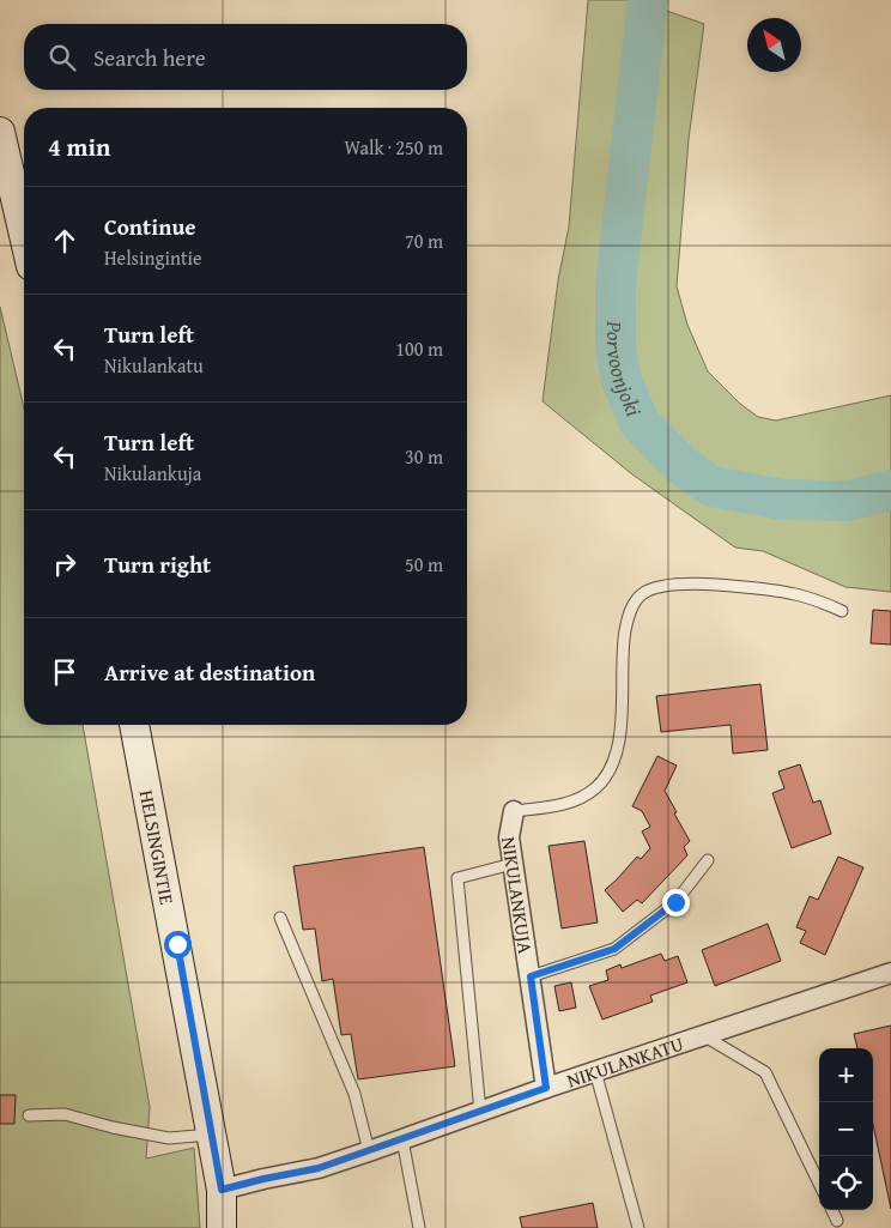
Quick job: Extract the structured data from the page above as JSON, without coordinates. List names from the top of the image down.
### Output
{
  "streets": {
    "main road": ["HELSINGINTIE"],
    "street": ["NIKULANKUJA", "NIKULANKATU"]
  },
  "crossings": [
    ["HELSINGINTIE", "NIKULANKATU"],
    ["NIKULANKUJA", "NIKULANKATU"]
  ],
  "water": ["Porvoonjoki"],
  "north": "top left",
  "page": {
    "search": "Search here",
    "heading": ["4 min", "Walk · 250 m"],
    "list": [
      ["Continue", "Helsingintie", "70 m"],
      ["Turn left", "Nikulankatu", "100 m"],
      ["Turn left", "Nikulankuja", "30 m"],
      ["Turn right", "50 m"],
      "Arrive at destination"
    ],
    "map_buttons": ["+", "−"]
  }
}
